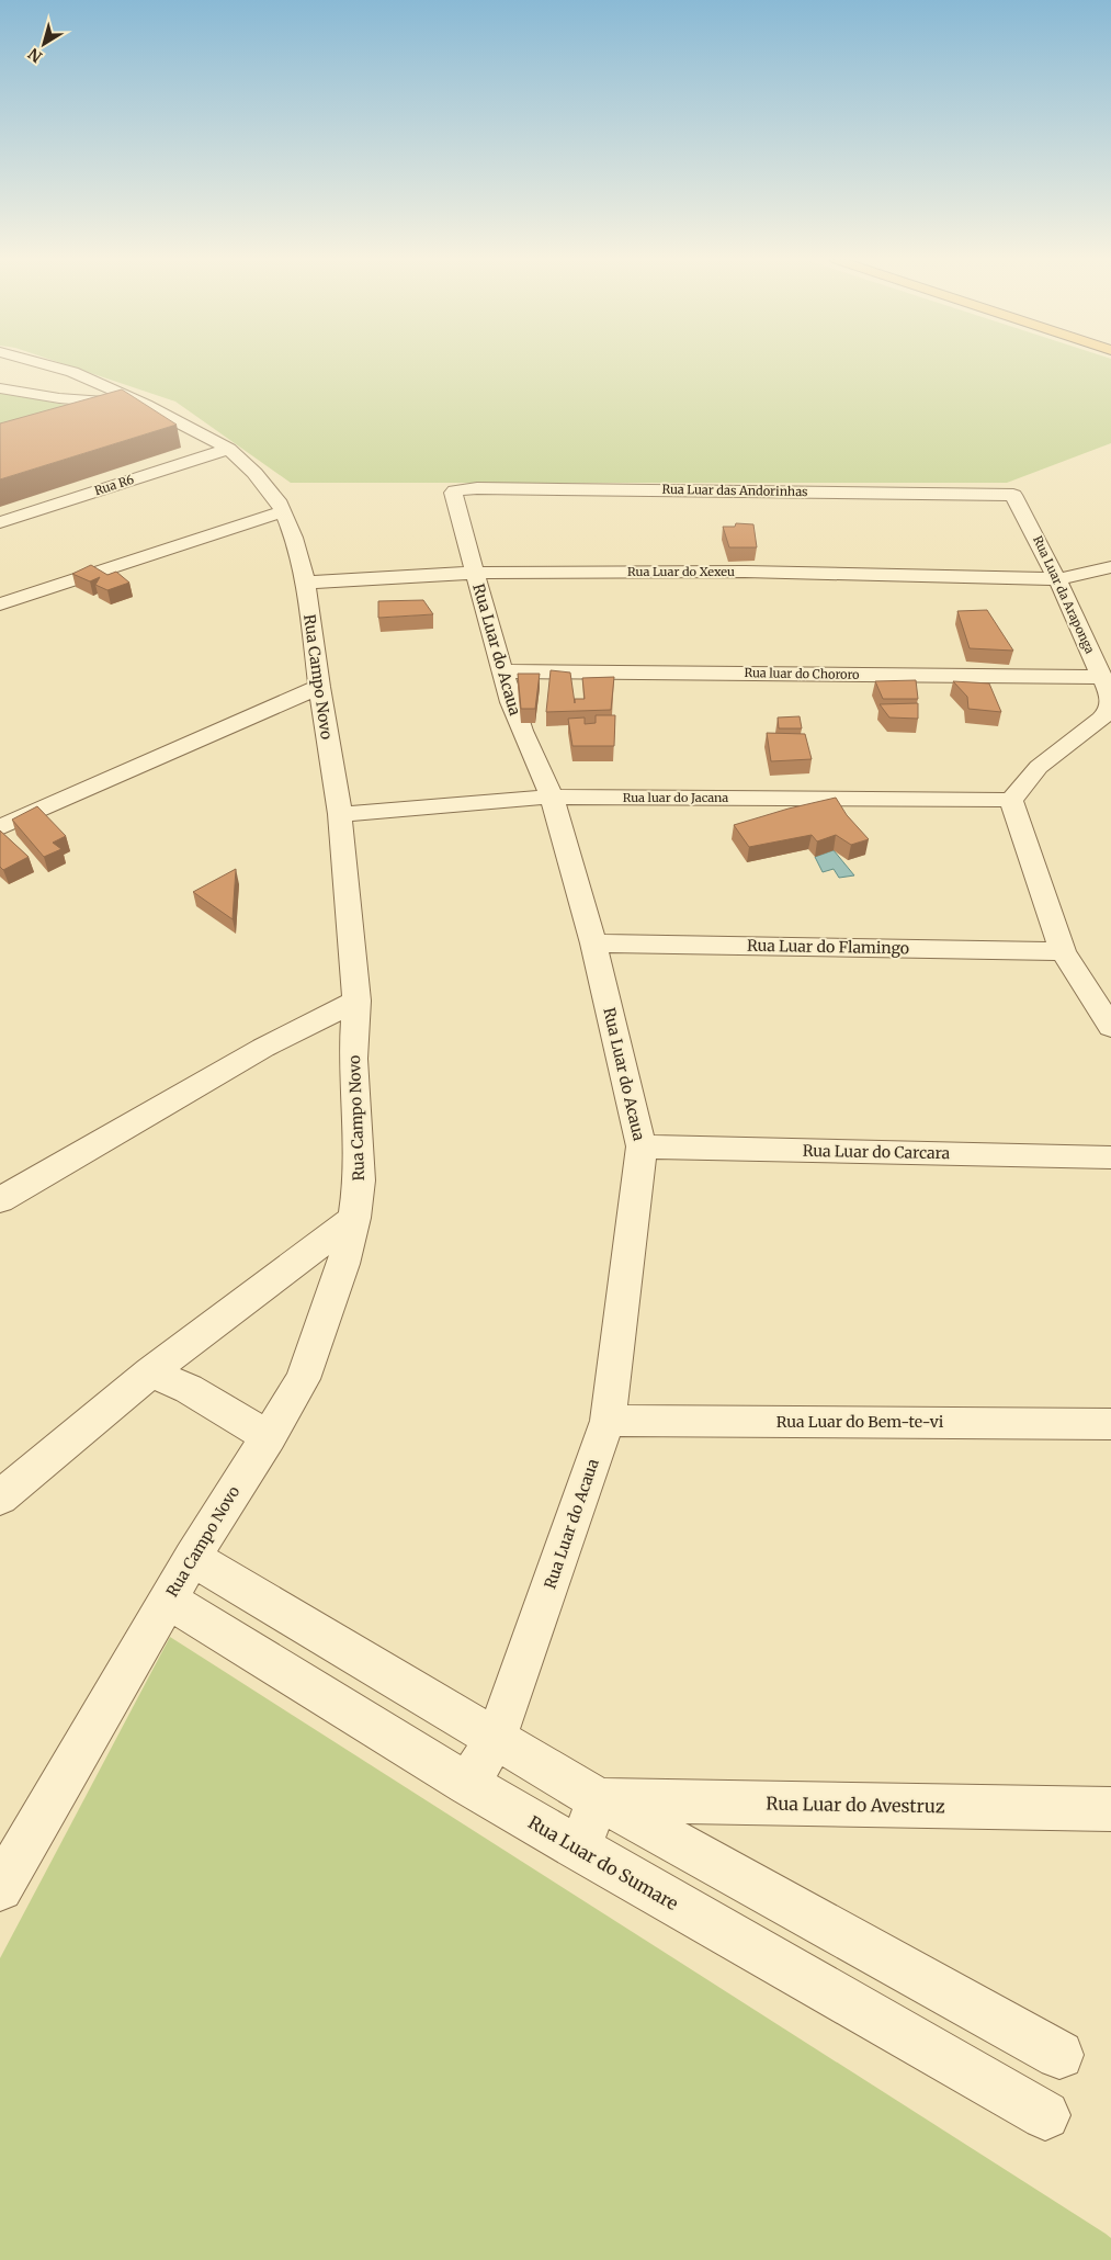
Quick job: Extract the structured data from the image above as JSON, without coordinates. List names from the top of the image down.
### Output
{
  "streets": {
    "street": [
      "Rua R6",
      "Rua Luar das Andorinhas",
      "Rua Luar do Xexeu",
      "Rua Luar da Araponga",
      "Rua Luar do Acaua",
      "Rua luar do Chororo",
      "Rua Campo Novo",
      "Rua luar do Jacana",
      "Rua Luar do Flamingo",
      "Rua Luar do Carcara",
      "Rua Luar do Bem-te-vi",
      "Rua Luar do Avestruz",
      "Rua Luar do Sumare"
    ]
  },
  "crossings": [
    ["Rua R6", "Rua Campo Novo"],
    ["Rua Luar das Andorinhas", "Rua Luar da Araponga"],
    ["Rua Luar das Andorinhas", "Rua Luar do Acaua"],
    ["Rua Luar do Xexeu", "Rua Luar da Araponga"],
    ["Rua Luar do Xexeu", "Rua Luar do Acaua"],
    ["Rua Luar do Xexeu", "Rua Campo Novo"],
    ["Rua Luar da Araponga", "Rua luar do Chororo"],
    ["Rua Luar do Acaua", "Rua luar do Chororo"],
    ["Rua Luar do Acaua", "Rua luar do Jacana"],
    ["Rua Luar do Acaua", "Rua Luar do Flamingo"],
    ["Rua Luar do Acaua", "Rua Luar do Carcara"],
    ["Rua Luar do Acaua", "Rua Luar do Bem-te-vi"],
    ["Rua Luar do Acaua", "Rua Luar do Sumare"],
    ["Rua Campo Novo", "Rua luar do Jacana"],
    ["Rua Campo Novo", "Rua Luar do Sumare"]
  ],
  "north": "bottom left"
}
